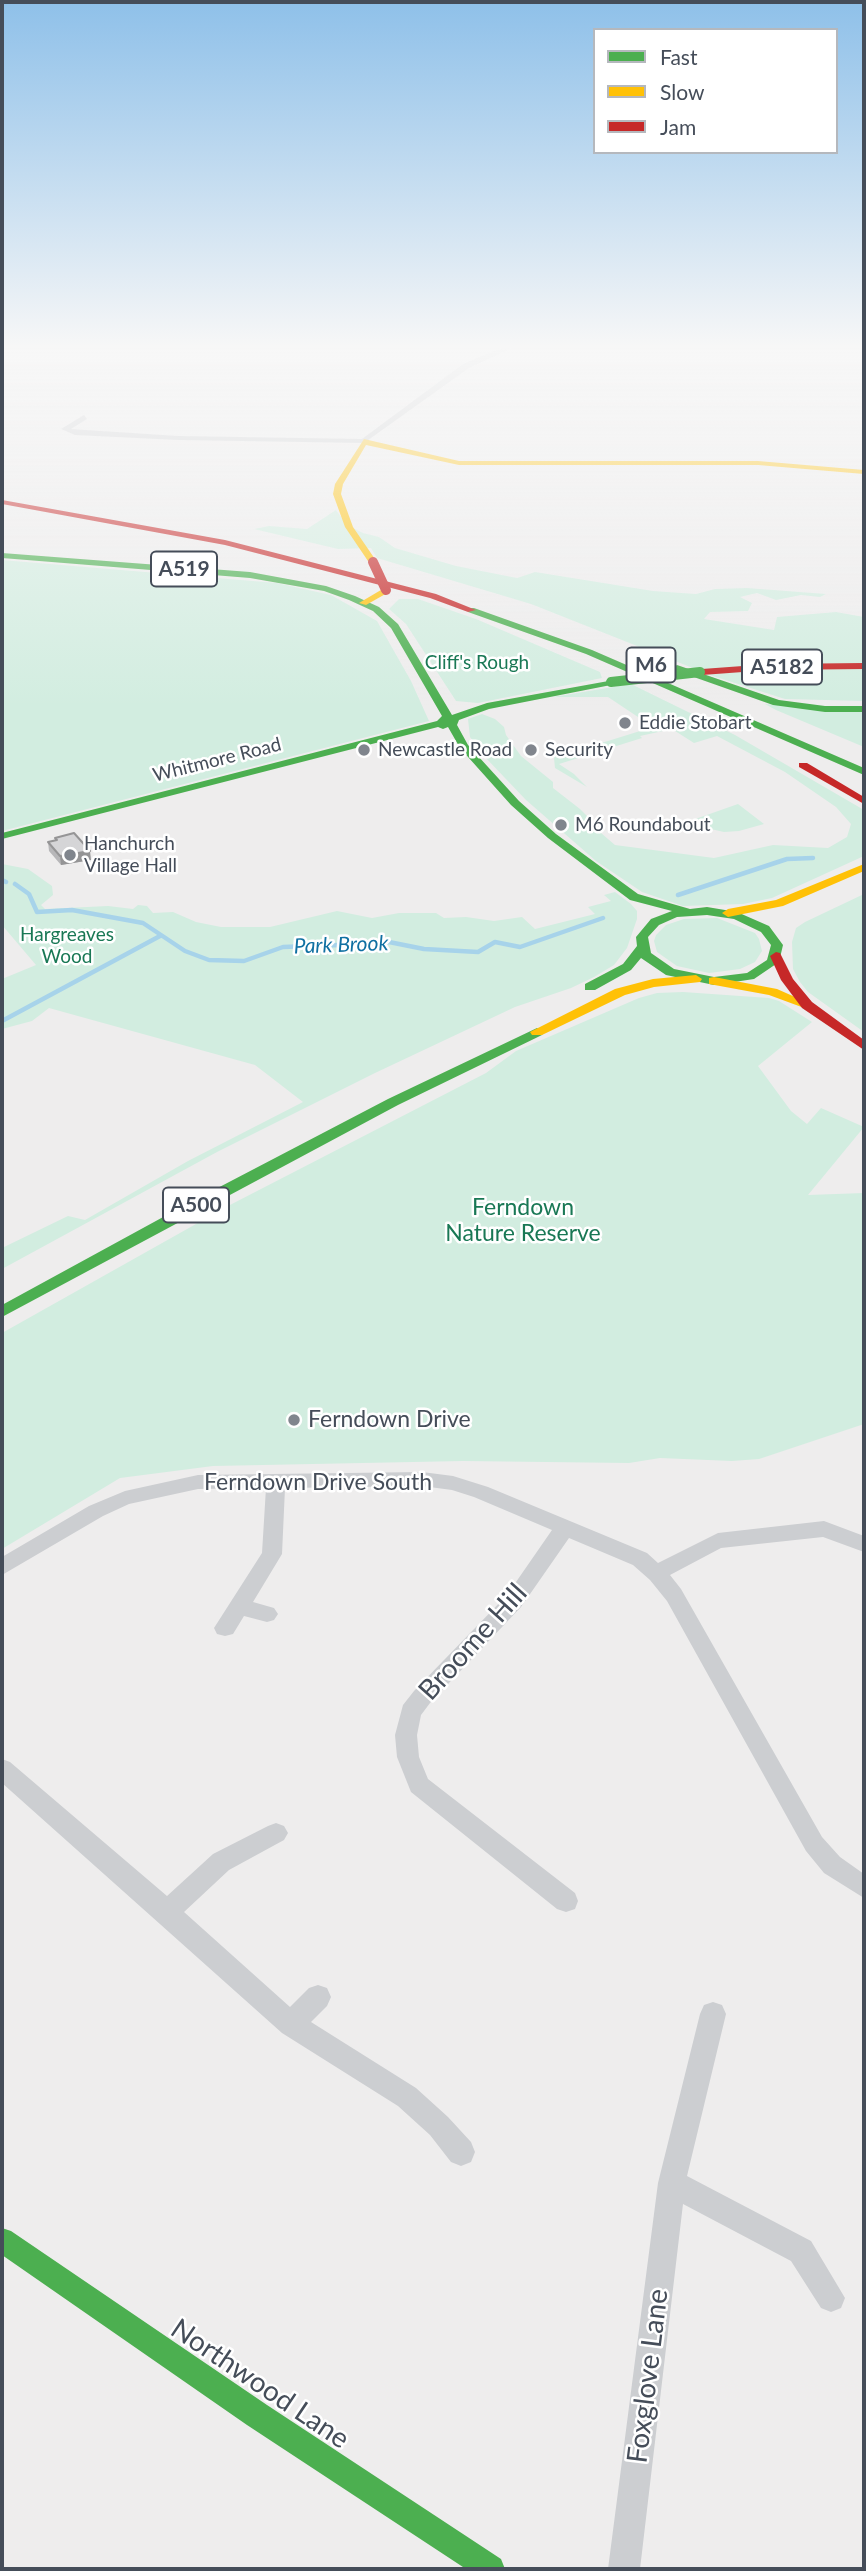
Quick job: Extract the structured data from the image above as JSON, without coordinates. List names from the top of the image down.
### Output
{
  "streets": {
    "main road": [
      "A519",
      "M6",
      "A5182",
      "Whitmore Road",
      "A500",
      "Northwood Lane"
    ],
    "street": ["Ferndown Drive South", "Broome Hill", "Foxglove Lane"]
  },
  "crossings": [
    ["A519", "A5182"],
    ["A519", "Whitmore Road"],
    ["A5182", "Whitmore Road"],
    ["Ferndown Drive South", "Broome Hill"]
  ],
  "water": ["Park Brook"],
  "parks": ["Cliff's Rough", "Hargreaves Wood", "Ferndown Nature Reserve"],
  "places": [
    "Eddie Stobart",
    "Newcastle Road",
    "Security",
    "M6 Roundabout",
    "Hanchurch Village Hall",
    "Ferndown Drive"
  ],
  "legend": ["Fast", "Slow", "Jam"]
}
